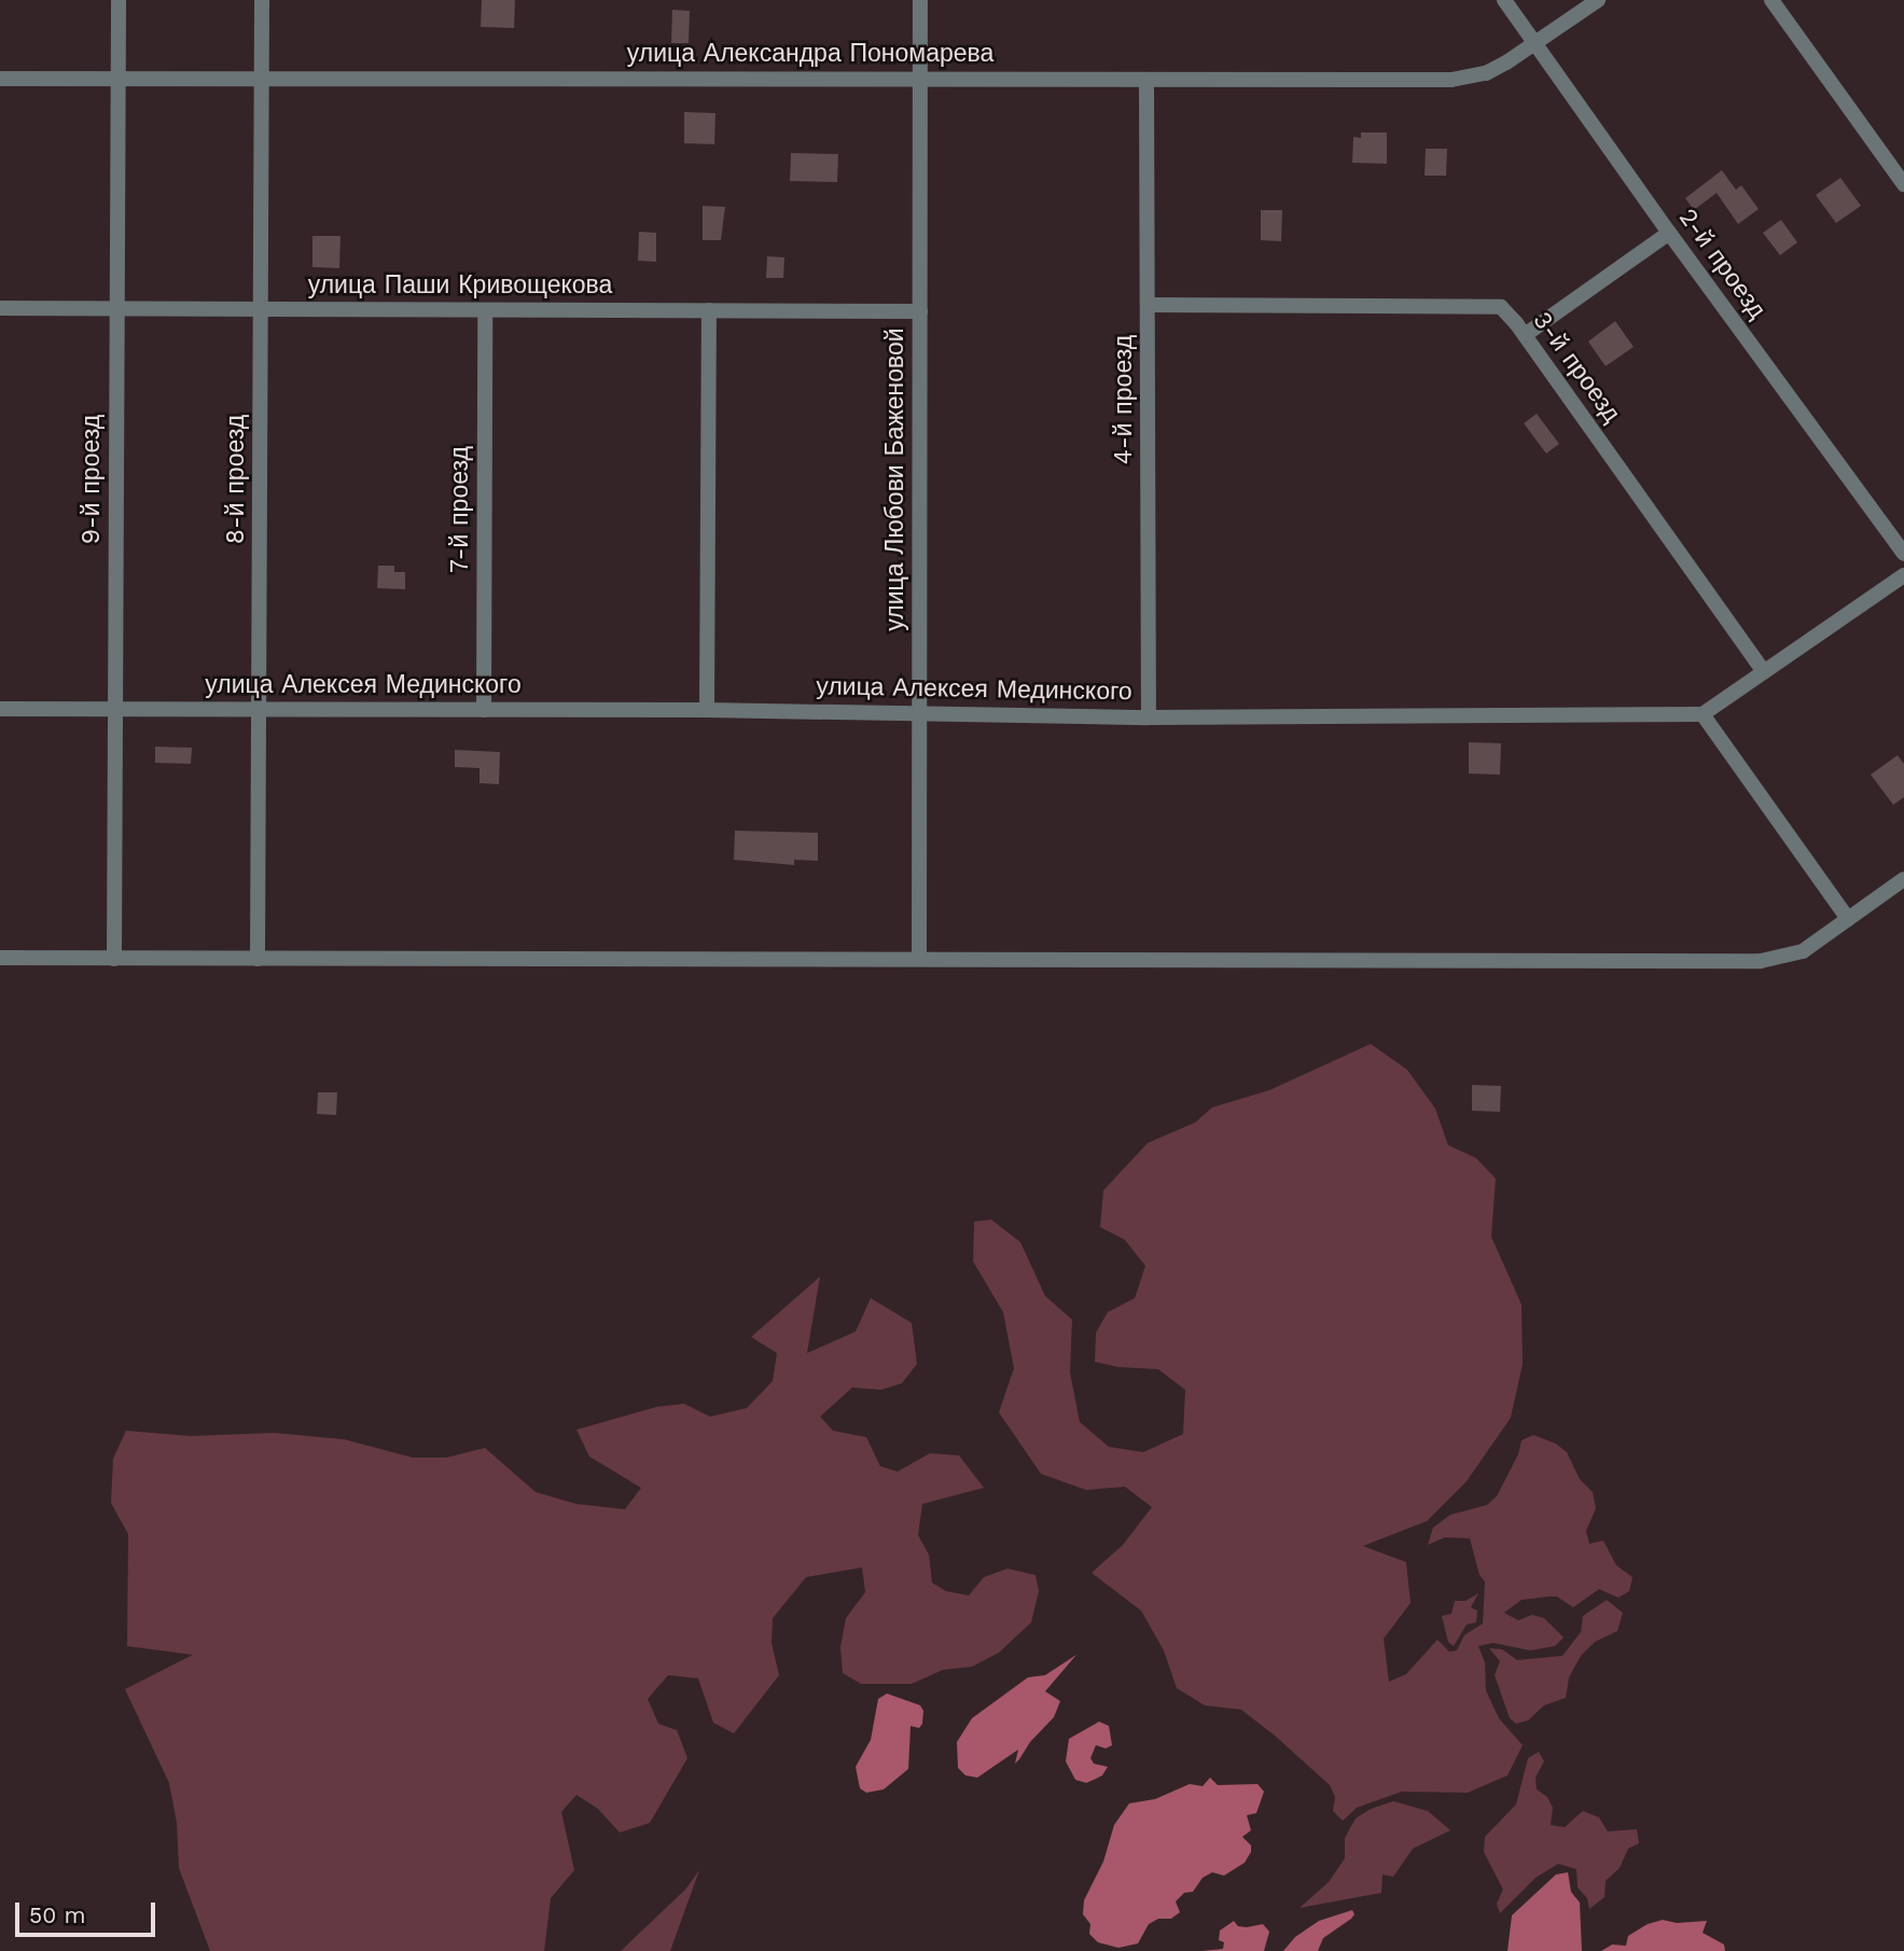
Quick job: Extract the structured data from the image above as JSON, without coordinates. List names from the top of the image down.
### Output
{
  "streets": {
    "street": [
      "улица Александра Пономарева",
      "2-й проезд",
      "улица Паши Кривощекова",
      "3-й проезд",
      "4-й проезд",
      "9-й проезд",
      "8-й проезд",
      "улица Любови Баженовой",
      "7-й проезд",
      "улица Алексея Мединского"
    ]
  },
  "crossings": [
    ["улица Александра Пономарева", "2-й проезд"],
    ["улица Александра Пономарева", "4-й проезд"],
    ["улица Александра Пономарева", "9-й проезд"],
    ["улица Александра Пономарева", "8-й проезд"],
    ["улица Александра Пономарева", "улица Любови Баженовой"],
    ["улица Паши Кривощекова", "9-й проезд"],
    ["улица Паши Кривощекова", "8-й проезд"],
    ["улица Паши Кривощекова", "улица Любови Баженовой"],
    ["улица Паши Кривощекова", "7-й проезд"],
    ["3-й проезд", "4-й проезд"],
    ["4-й проезд", "улица Алексея Мединского"],
    ["9-й проезд", "улица Алексея Мединского"],
    ["8-й проезд", "улица Алексея Мединского"],
    ["улица Любови Баженовой", "улица Алексея Мединского"],
    ["7-й проезд", "улица Алексея Мединского"]
  ],
  "scale_bar": "50 m"
}
